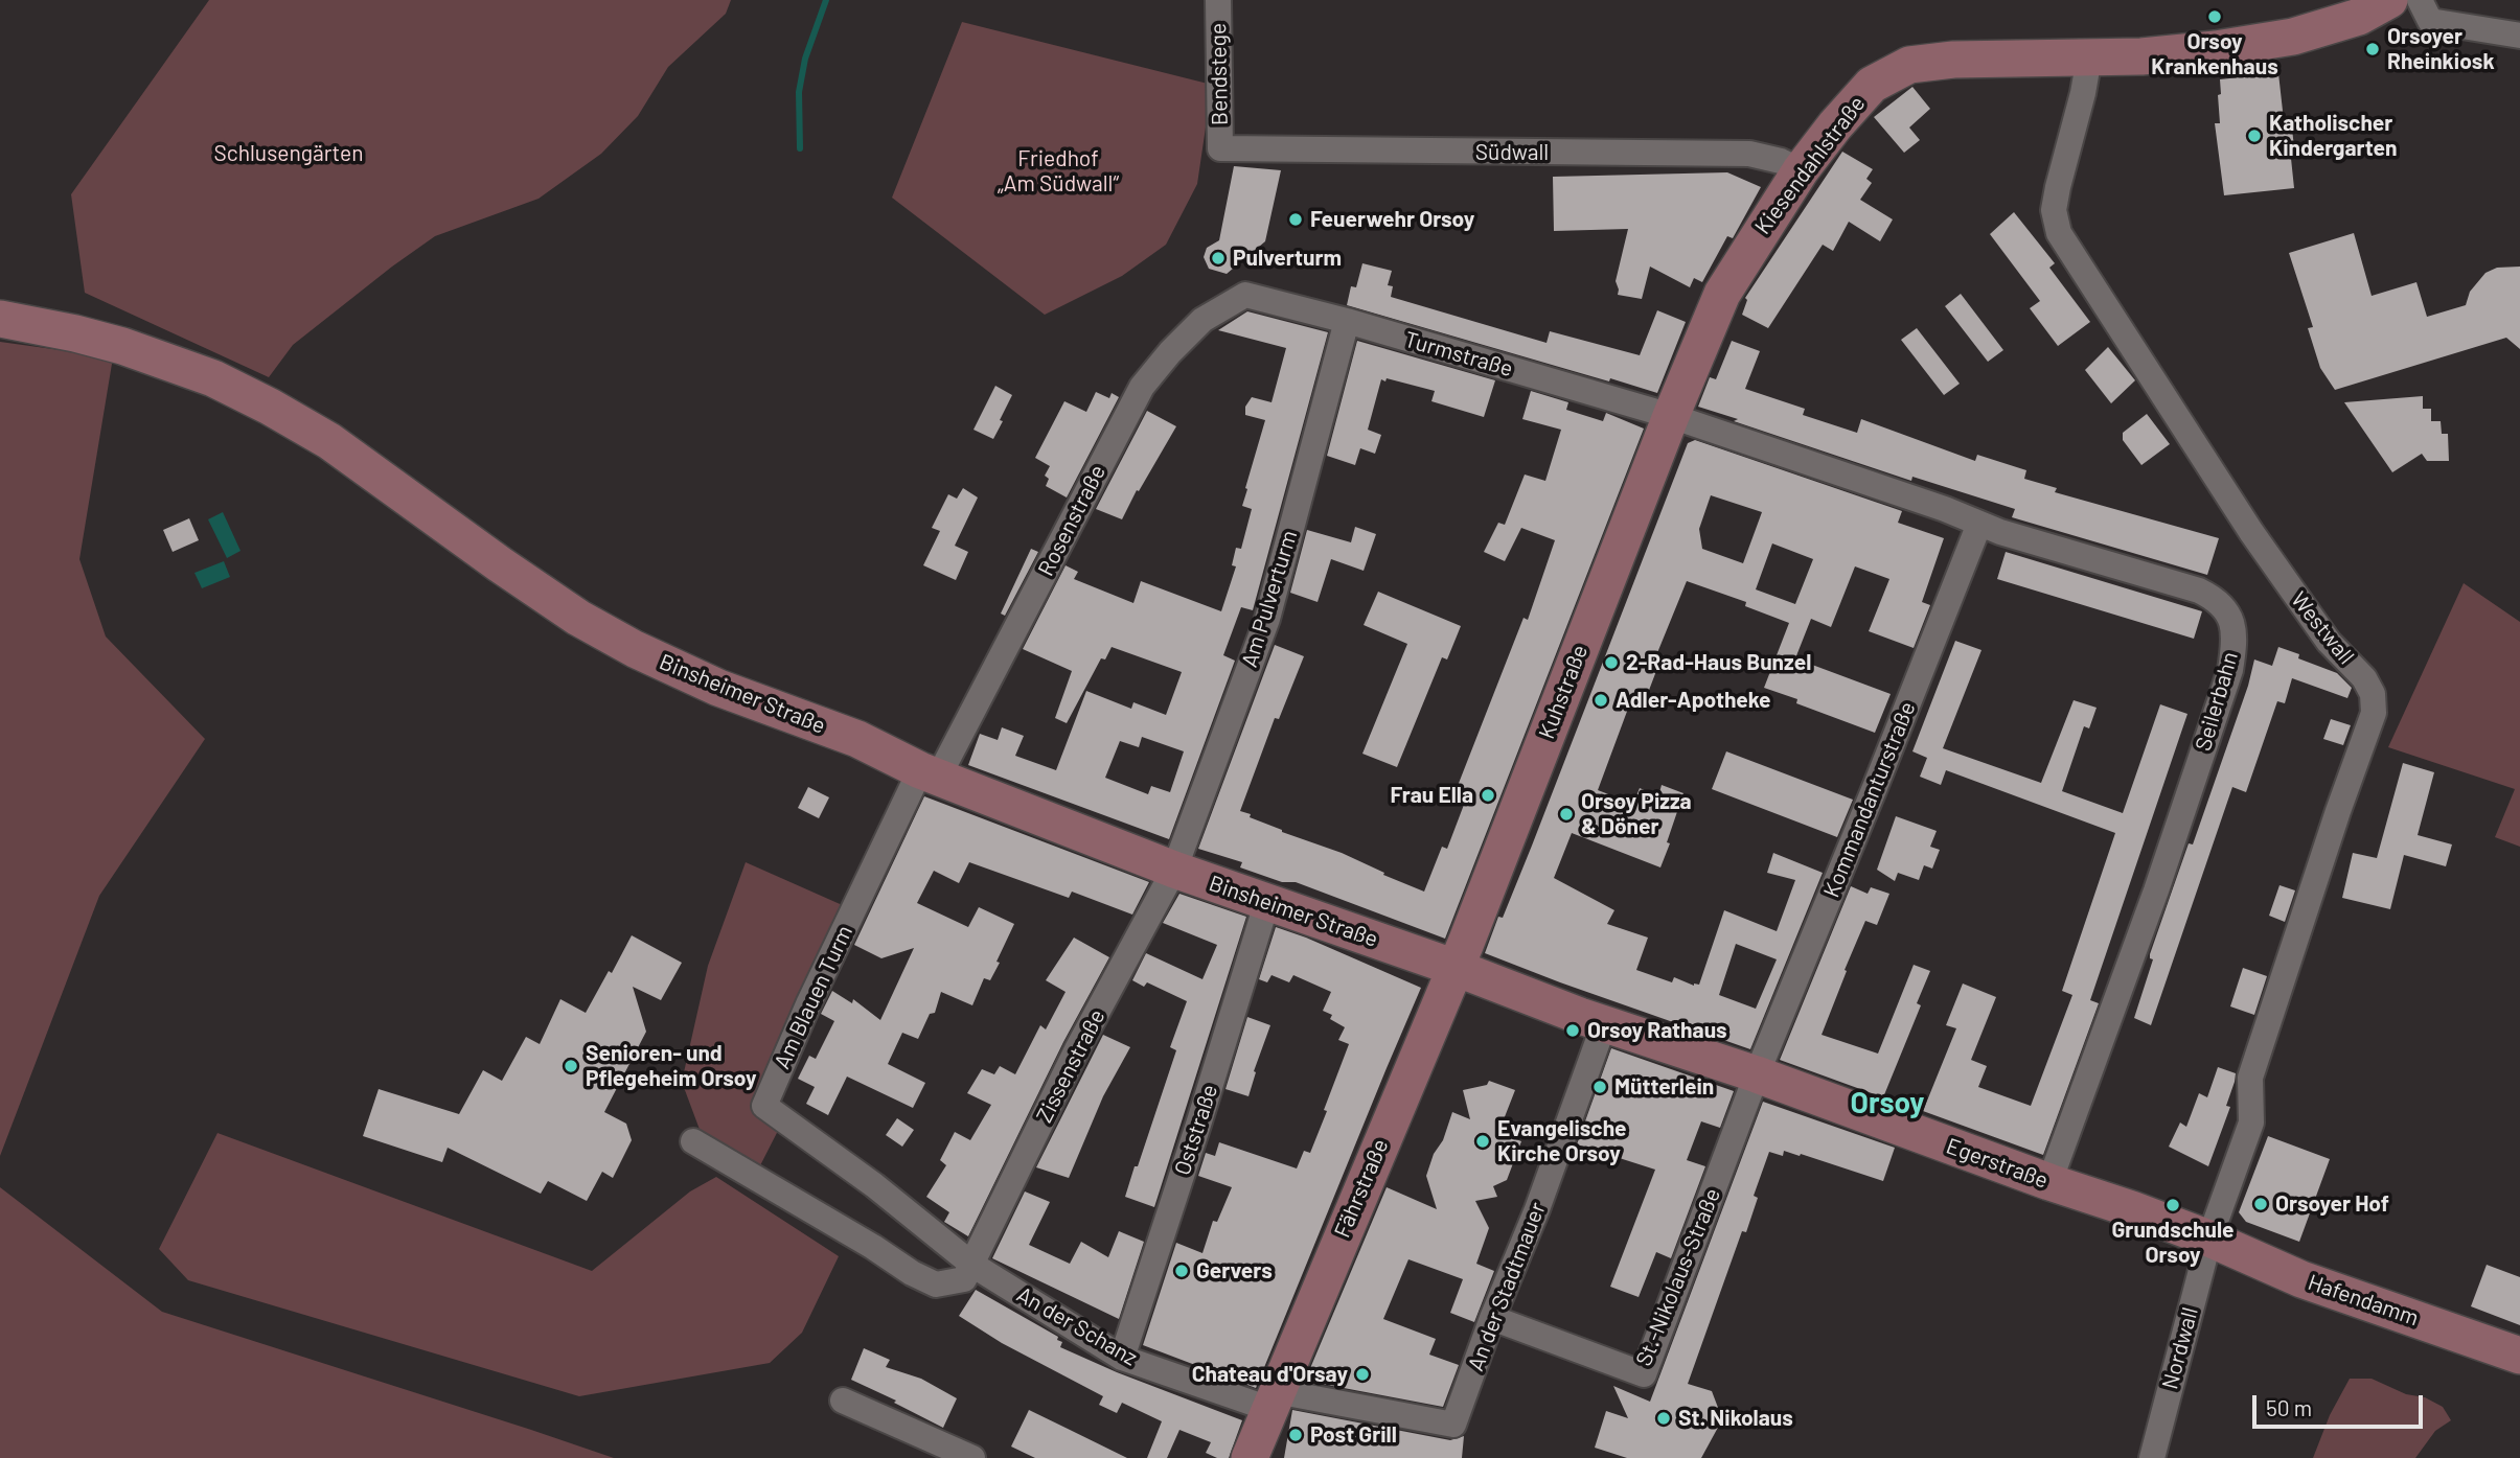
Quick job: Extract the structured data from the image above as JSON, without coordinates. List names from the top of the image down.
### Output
{
  "streets": {
    "main road": [
      "Kiesendahlstraße",
      "Kuhstraße",
      "Binsheimer Straße",
      "Egerstraße",
      "Fährstraße",
      "Hafendamm"
    ],
    "street": [
      "Bendstege",
      "Südwall",
      "Turmstraße",
      "Rosenstraße",
      "Am Pulverturm",
      "Westwall",
      "Seilerbahn",
      "Kommandanturstraße",
      "Am Blauen Turm",
      "Zissenstraße",
      "Oststraße",
      "St.-Nikolaus-Straße",
      "An der Stadtmauer",
      "An der Schanz",
      "Nordwall"
    ]
  },
  "crossings": [
    ["Bendstege", "Südwall"],
    ["Südwall", "Kiesendahlstraße"],
    ["Kiesendahlstraße", "Turmstraße"],
    ["Kiesendahlstraße", "Westwall"],
    ["Kiesendahlstraße", "Kuhstraße"],
    ["Kiesendahlstraße", "Seilerbahn"],
    ["Turmstraße", "Rosenstraße"],
    ["Turmstraße", "Am Pulverturm"],
    ["Turmstraße", "Kuhstraße"],
    ["Turmstraße", "Seilerbahn"],
    ["Rosenstraße", "Binsheimer Straße"],
    ["Rosenstraße", "Am Blauen Turm"],
    ["Am Pulverturm", "Binsheimer Straße"],
    ["Am Pulverturm", "Zissenstraße"],
    ["Westwall", "Egerstraße"],
    ["Westwall", "Hafendamm"],
    ["Westwall", "Nordwall"],
    ["Kuhstraße", "Binsheimer Straße"],
    ["Kuhstraße", "Seilerbahn"],
    ["Kuhstraße", "Egerstraße"],
    ["Kuhstraße", "Fährstraße"],
    ["Binsheimer Straße", "Am Blauen Turm"],
    ["Binsheimer Straße", "Zissenstraße"],
    ["Binsheimer Straße", "Oststraße"],
    ["Binsheimer Straße", "Egerstraße"],
    ["Binsheimer Straße", "Fährstraße"],
    ["Seilerbahn", "Kommandanturstraße"],
    ["Seilerbahn", "Egerstraße"],
    ["Kommandanturstraße", "Egerstraße"],
    ["Kommandanturstraße", "St.-Nikolaus-Straße"],
    ["Am Blauen Turm", "Zissenstraße"],
    ["Am Blauen Turm", "An der Schanz"],
    ["Zissenstraße", "An der Schanz"],
    ["Oststraße", "An der Schanz"],
    ["Egerstraße", "Fährstraße"],
    ["Egerstraße", "St.-Nikolaus-Straße"],
    ["Egerstraße", "An der Stadtmauer"],
    ["Egerstraße", "Hafendamm"],
    ["Egerstraße", "Nordwall"],
    ["Fährstraße", "An der Stadtmauer"],
    ["Fährstraße", "An der Schanz"],
    ["St.-Nikolaus-Straße", "An der Stadtmauer"],
    ["An der Stadtmauer", "An der Schanz"],
    ["Hafendamm", "Nordwall"]
  ],
  "districts": ["Orsoy"],
  "parks": ["Schlusengärten", "Friedhof „Am Südwall“"],
  "places": [
    "Orsoy Krankenhaus",
    "Orsoyer Rheinkiosk",
    "Katholischer Kindergarten",
    "Feuerwehr Orsoy",
    "Pulverturm",
    "2-Rad-Haus Bunzel",
    "Adler-Apotheke",
    "Frau Ella",
    "Orsoy Pizza & Döner",
    "Orsoy Rathaus",
    "Senioren- und Pflegeheim Orsoy",
    "Mütterlein",
    "Evangelische Kirche Orsoy",
    "Orsoyer Hof",
    "Grundschule Orsoy",
    "Gervers",
    "Chateau d'Orsay",
    "St. Nikolaus",
    "Post Grill"
  ],
  "scale_bar": "50 m"
}
